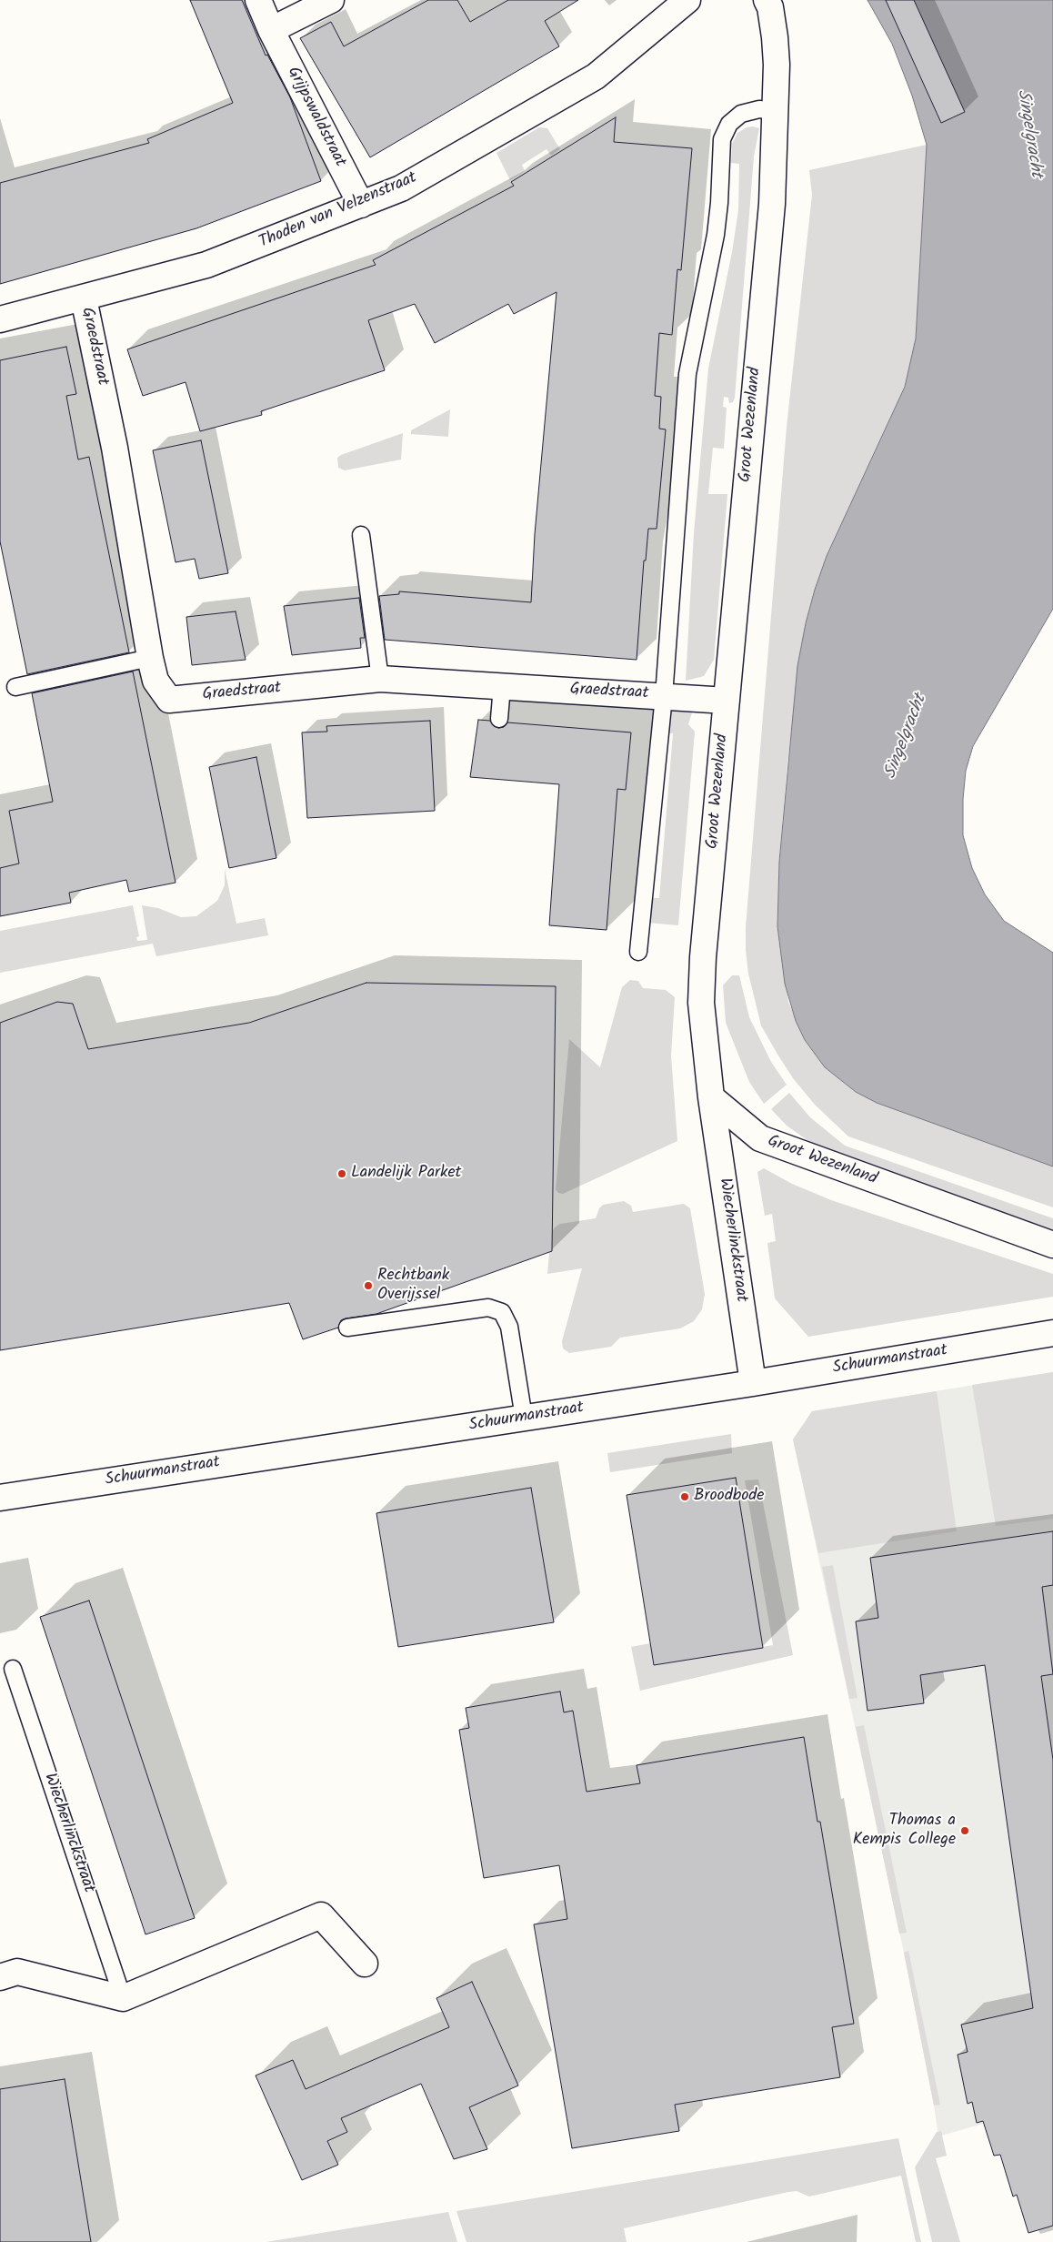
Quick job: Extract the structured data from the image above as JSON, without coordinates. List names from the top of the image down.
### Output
{
  "streets": {
    "street": [
      "Grijpswaldstraat",
      "Thoden van Velzenstraat",
      "Graedstraat",
      "Groot Wezenland",
      "Wiecherlinckstraat",
      "Schuurmanstraat"
    ]
  },
  "crossings": [
    ["Grijpswaldstraat", "Thoden van Velzenstraat"],
    ["Thoden van Velzenstraat", "Graedstraat"],
    ["Graedstraat", "Groot Wezenland"],
    ["Groot Wezenland", "Wiecherlinckstraat"],
    ["Wiecherlinckstraat", "Schuurmanstraat"]
  ],
  "water": ["Singelgracht"],
  "places": [
    "Landelijk Parket",
    "Rechtbank Overijssel",
    "Broodbode",
    "Thomas a Kempis College"
  ]
}
